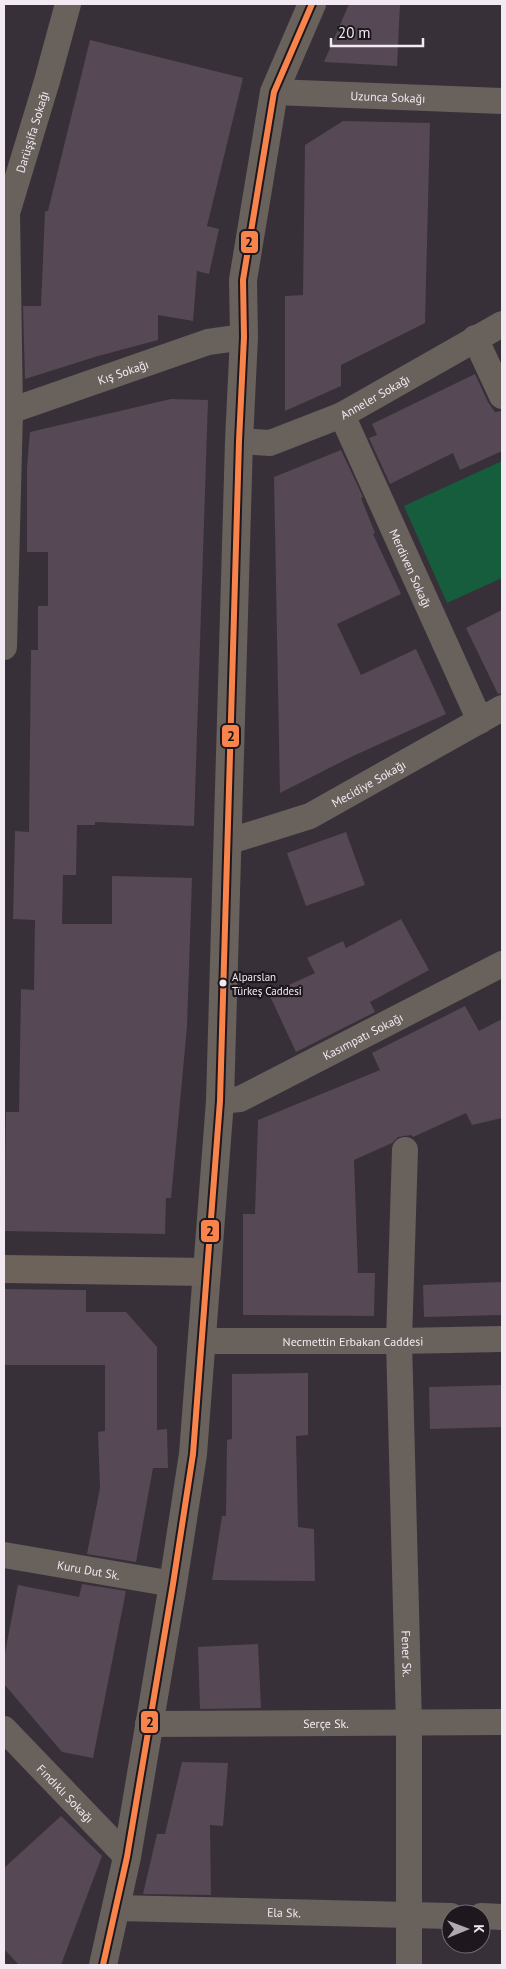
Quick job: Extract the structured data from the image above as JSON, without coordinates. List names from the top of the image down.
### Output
{
  "streets": {
    "street": [
      "Uzunca Sokağı",
      "Darüşşifa Sokağı",
      "Kış Sokağı",
      "Anneler Sokağı",
      "Merdiven Sokağı",
      "Mecidiye Sokağı",
      "Kasımpatı Sokağı",
      "Necmettin Erbakan Caddesi",
      "Kuru Dut Sk.",
      "Fener Sk.",
      "Serçe Sk.",
      "Fındıklı Sokağı",
      "Ela Sk."
    ]
  },
  "crossings": [
    ["Darüşşifa Sokağı", "Kış Sokağı"],
    ["Anneler Sokağı", "Merdiven Sokağı"],
    ["Merdiven Sokağı", "Mecidiye Sokağı"],
    ["Necmettin Erbakan Caddesi", "Fener Sk."],
    ["Fener Sk.", "Serçe Sk."],
    ["Fener Sk.", "Ela Sk."]
  ],
  "places": ["Alparslan Türkeş Caddesi"],
  "lines": ["transit line 2"],
  "scale_bar": "20 m",
  "north": "right"
}
